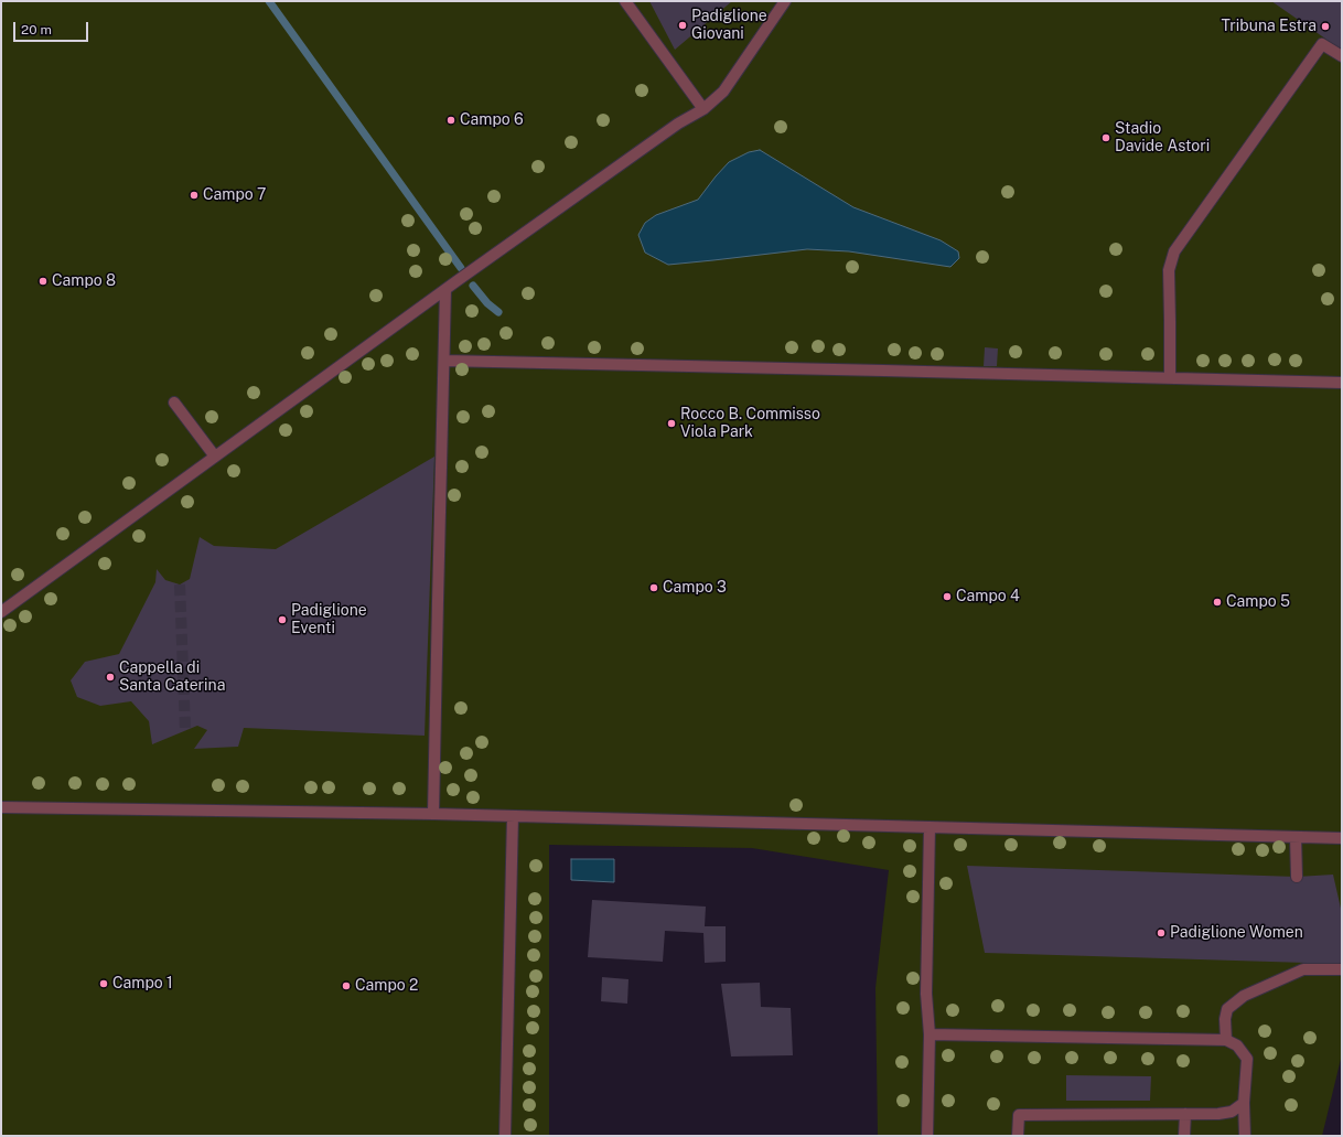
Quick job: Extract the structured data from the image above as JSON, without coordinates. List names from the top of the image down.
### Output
{
  "places": [
    "Padiglione Giovani",
    "Tribuna Estra",
    "Campo 6",
    "Stadio Davide Astori",
    "Campo 7",
    "Campo 8",
    "Rocco B. Commisso Viola Park",
    "Campo 3",
    "Campo 4",
    "Campo 5",
    "Padiglione Eventi",
    "Cappella di Santa Caterina",
    "Padiglione Women",
    "Campo 1",
    "Campo 2"
  ],
  "scale_bar": "20 m"
}
